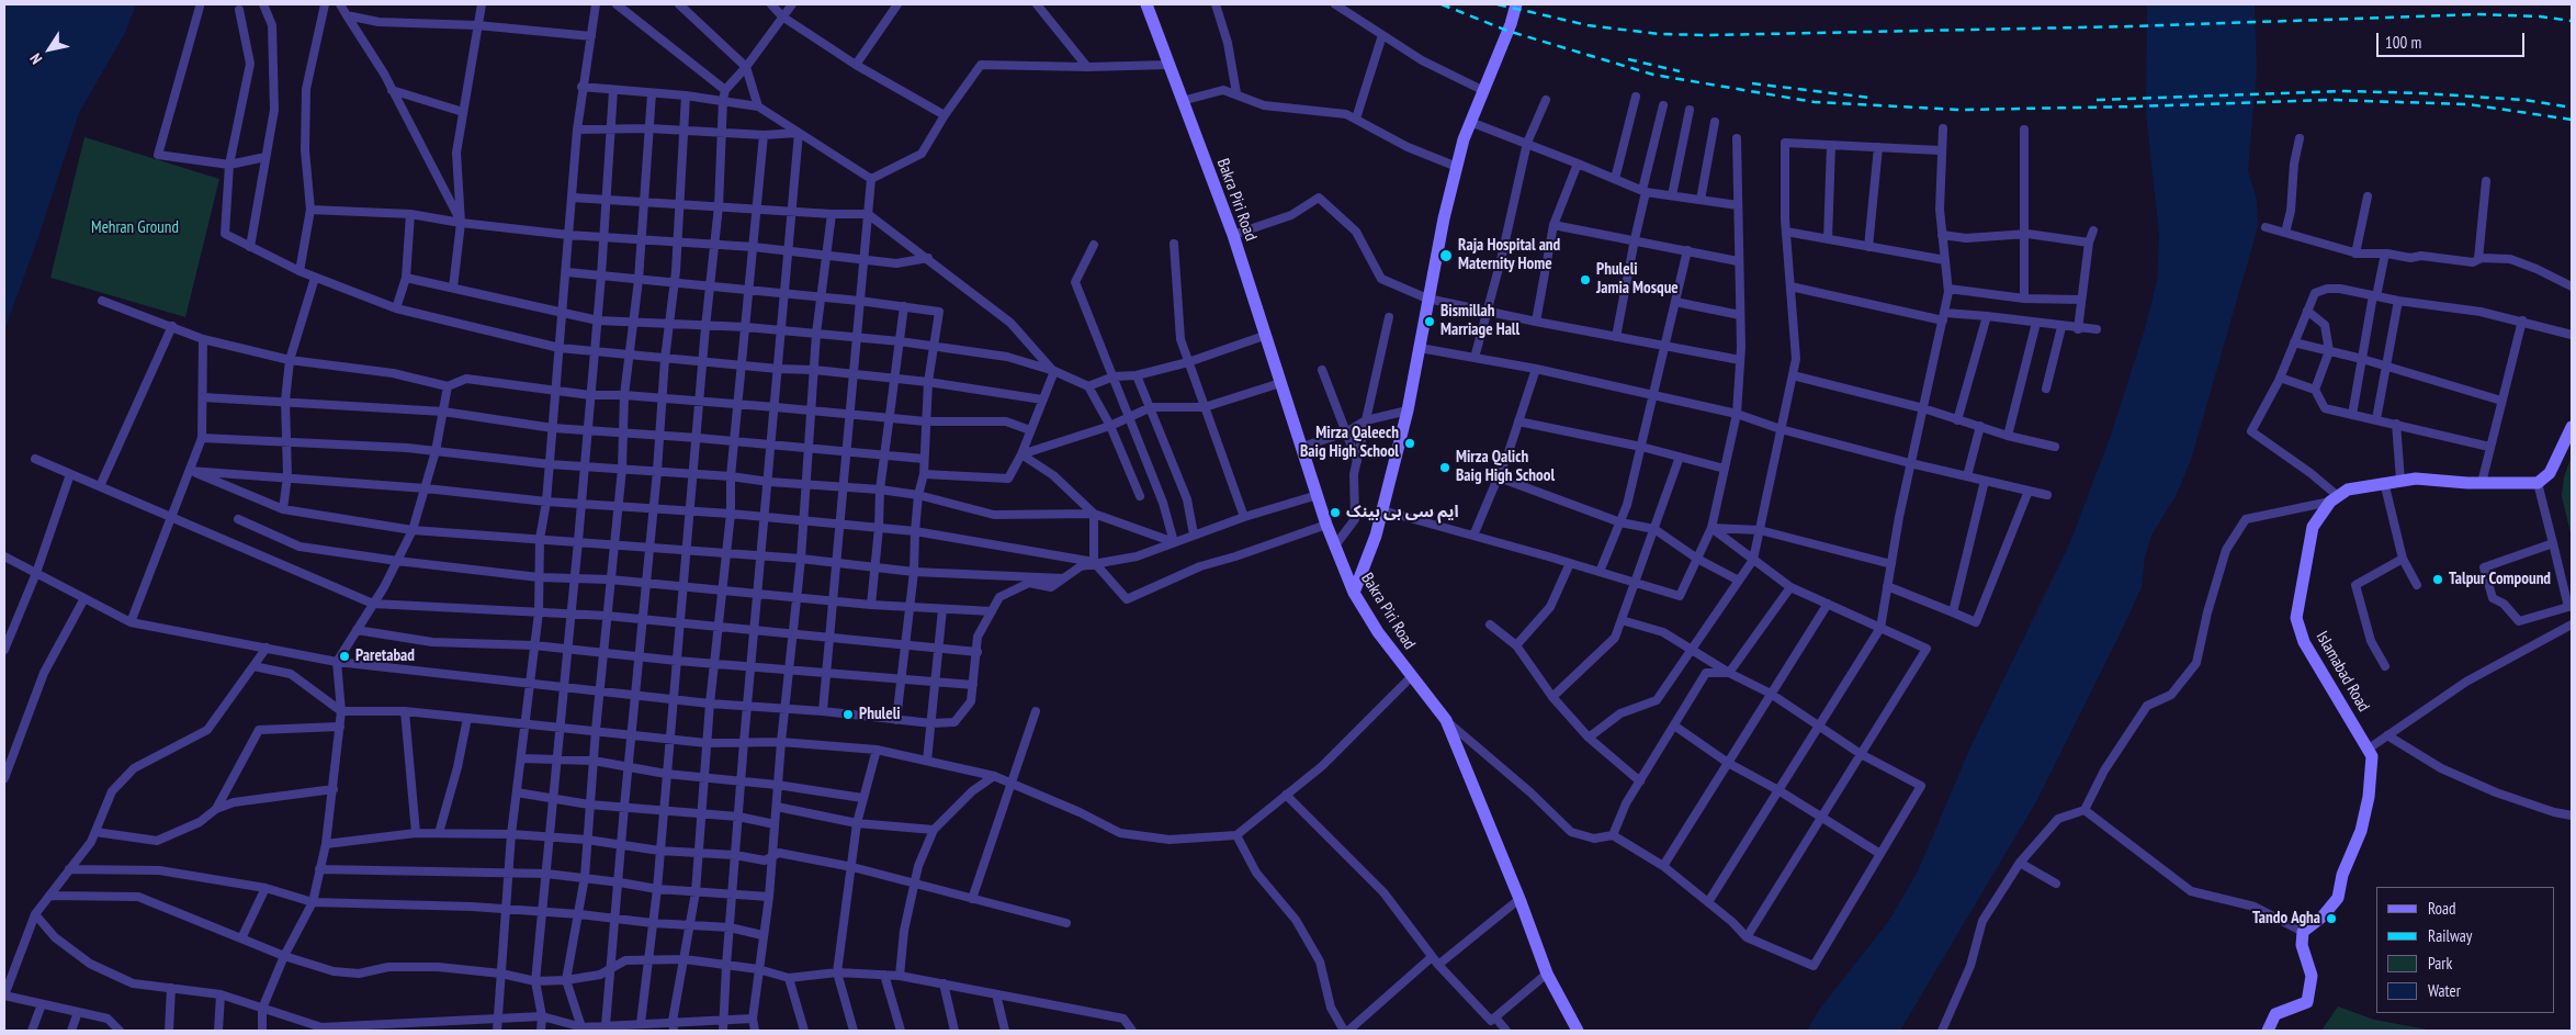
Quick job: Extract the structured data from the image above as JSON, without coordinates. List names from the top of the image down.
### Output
{
  "streets": {
    "street": ["Bakra Piri Road", "Islamabad Road"]
  },
  "parks": ["Mehran Ground"],
  "places": [
    "Raja Hospital and Maternity Home",
    "Phuleli Jamia Mosque",
    "Bismillah Marriage Hall",
    "Mirza Qaleech Baig High School",
    "Mirza Qalich Baig High School",
    "ایم سی بی بینک",
    "Talpur Compound",
    "Paretabad",
    "Phuleli",
    "Tando Agha"
  ],
  "legend": [
    "Road",
    "Railway",
    "Park",
    "Water"
  ],
  "scale_bar": "100 m",
  "north": "bottom left"
}
